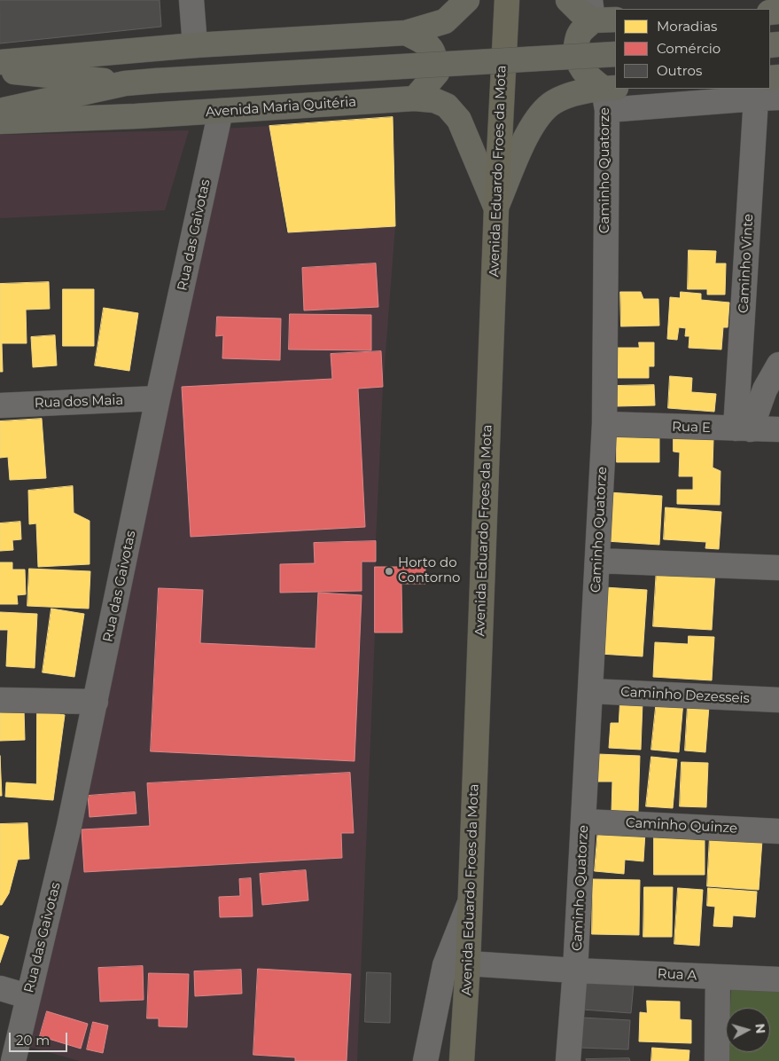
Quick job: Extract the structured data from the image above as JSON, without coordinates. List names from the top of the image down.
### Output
{
  "streets": {
    "highway": ["Avenida Eduardo Froes da Mota"],
    "main road": ["Avenida Maria Quitéria"],
    "street": [
      "Caminho Quatorze",
      "Rua das Gaivotas",
      "Caminho Vinte",
      "Rua dos Maia",
      "Rua E",
      "Caminho Dezesseis",
      "Caminho Quinze",
      "Rua A"
    ]
  },
  "crossings": [
    ["Avenida Maria Quitéria", "Avenida Eduardo Froes da Mota"],
    ["Avenida Maria Quitéria", "Rua das Gaivotas"],
    ["Caminho Quatorze", "Rua E"],
    ["Caminho Quatorze", "Caminho Dezesseis"],
    ["Caminho Quatorze", "Caminho Quinze"],
    ["Caminho Quatorze", "Rua A"],
    ["Avenida Eduardo Froes da Mota", "Rua A"],
    ["Rua das Gaivotas", "Rua dos Maia"],
    ["Caminho Vinte", "Rua E"]
  ],
  "places": ["Horto do Contorno"],
  "legend": ["Moradias", "Comércio", "Outros"],
  "scale_bar": "20 m",
  "north": "right"
}
